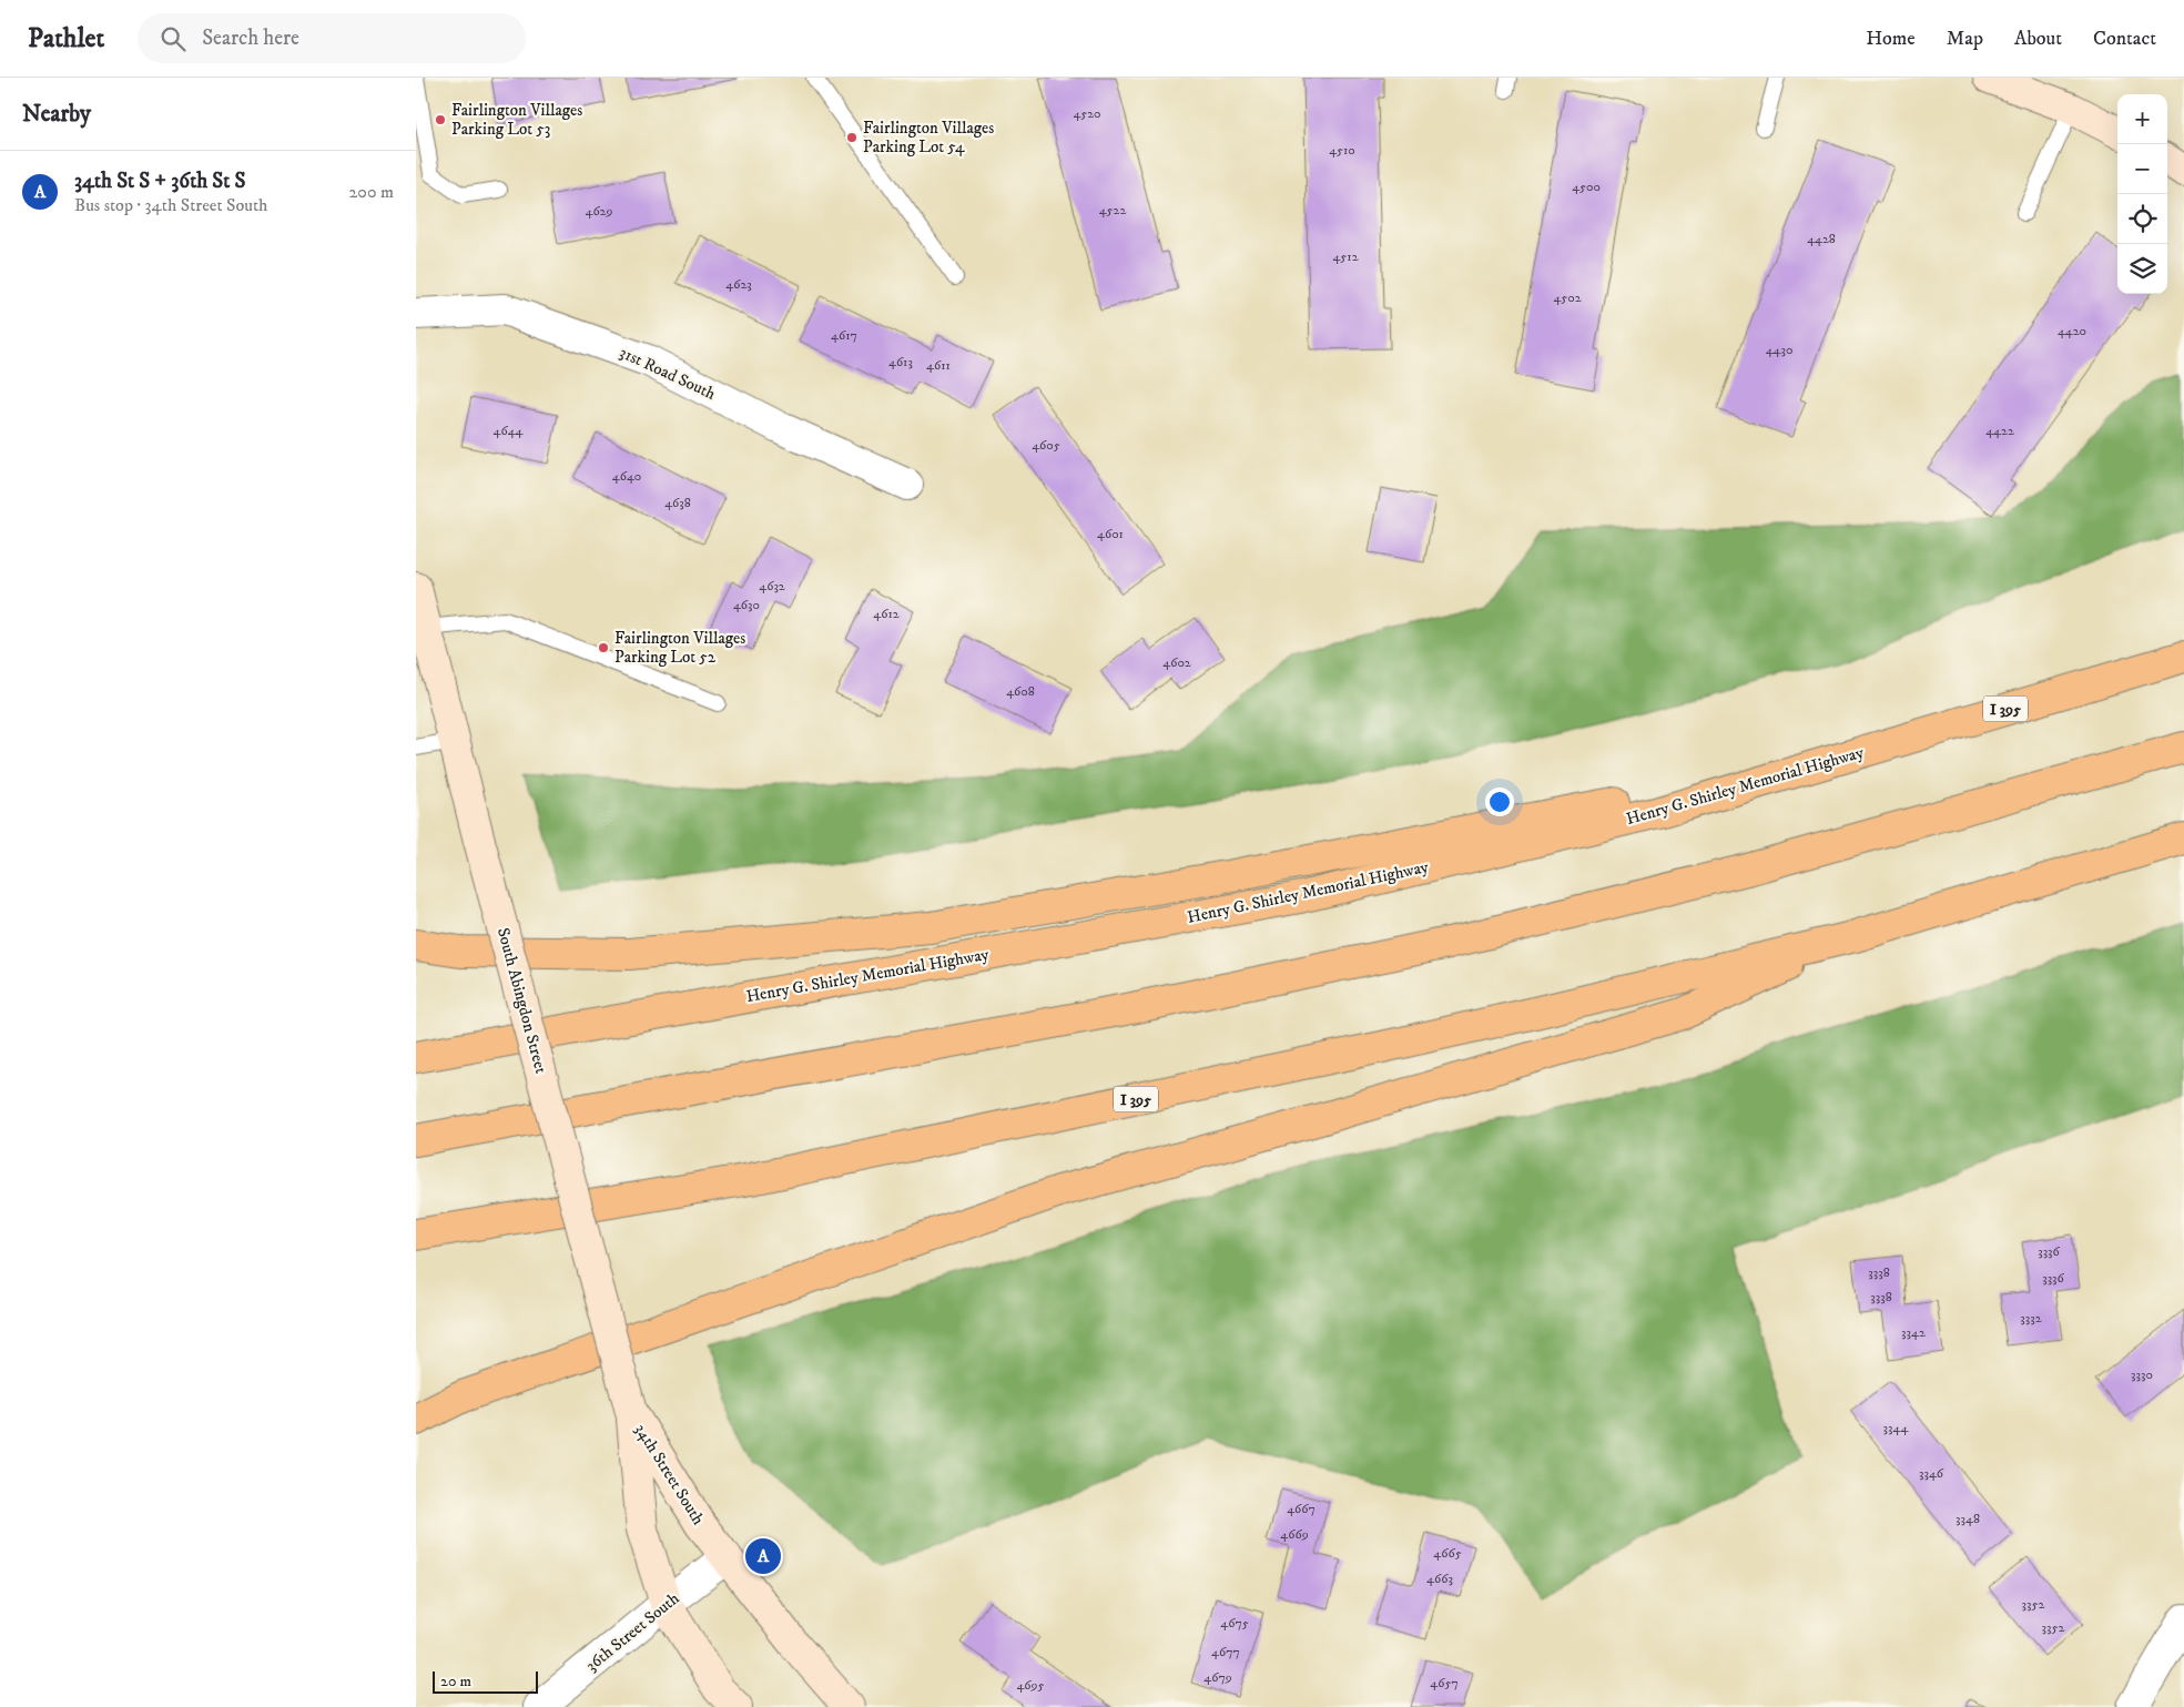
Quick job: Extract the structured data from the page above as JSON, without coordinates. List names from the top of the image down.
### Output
{
  "streets": {
    "highway": ["I 395", "Henry G. Shirley Memorial Highway"],
    "street": [
      "31st Road South",
      "South Abingdon Street",
      "34th Street South",
      "36th Street South"
    ]
  },
  "crossings": [
    ["South Abingdon Street", "34th Street South"],
    ["34th Street South", "36th Street South"]
  ],
  "places": ["Fairlington Villages Parking Lot 53", "Fairlington Villages Parking Lot 54", "Fairlington Villages Parking Lot 52"],
  "house_numbers": [
    "4520",
    "4510",
    "4500",
    "4522",
    "4629",
    "4428",
    "4512",
    "4623",
    "4502",
    "4420",
    "4617",
    "4430",
    "4613",
    "4611",
    "4644",
    "4422",
    "4605",
    "4640",
    "4638",
    "4601",
    "4632",
    "4630",
    "4612",
    "4602",
    "4608",
    "3336",
    "3338",
    "3336",
    "3338",
    "3332",
    "3342",
    "3330",
    "3344",
    "3346",
    "4667",
    "3348",
    "4669",
    "4665",
    "4663",
    "3352",
    "4675",
    "3352",
    "4677",
    "4679",
    "4657",
    "4695"
  ],
  "scale_bar": "20 m",
  "page": {
    "header": "Pathlet",
    "search": "Search here",
    "nav": [
      "Home",
      "Map",
      "About",
      "Contact"
    ],
    "heading": "Nearby",
    "map_buttons": ["+", "−"],
    "list": [
      {
        "mark": "A",
        "name": "34th St S + 36th St S",
        "note": "Bus stop · 34th Street South",
        "value": "200 m"
      }
    ],
    "pins": "A",
    "scale": "20 m"
  }
}
